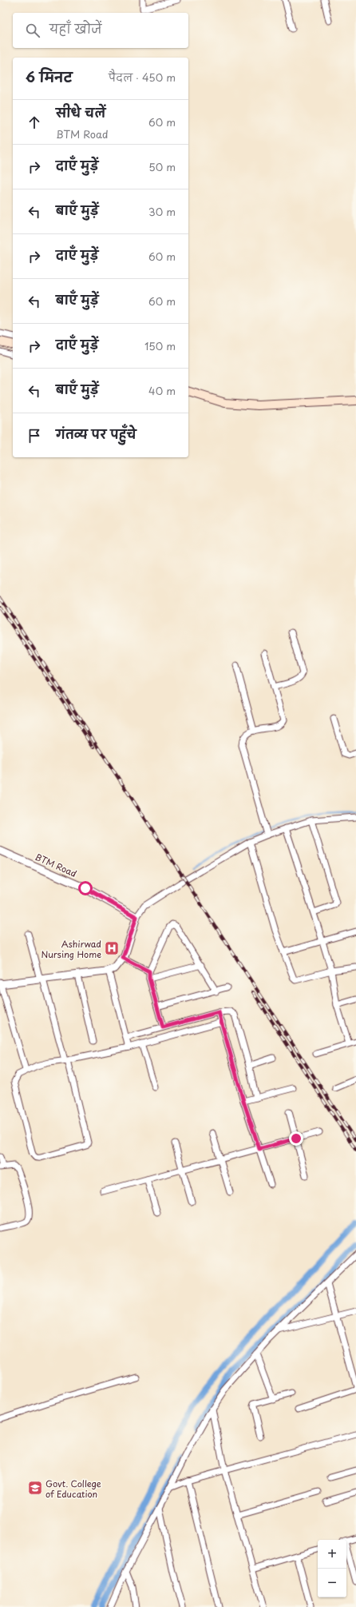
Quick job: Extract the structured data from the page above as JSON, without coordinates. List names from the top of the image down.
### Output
{
  "streets": {
    "street": ["BTM Road"]
  },
  "places": {
    "hospital": ["Ashirwad Nursing Home"],
    "school or university": ["Govt. College of Education"]
  },
  "page": {
    "search": "यहाँ खोजें",
    "heading": ["6 मिनट", "पैदल · 450 m"],
    "list": [
      ["सीधे चलें", "BTM Road", "60 m"],
      ["दाएँ मुड़ें", "50 m"],
      ["बाएँ मुड़ें", "30 m"],
      ["दाएँ मुड़ें", "60 m"],
      ["बाएँ मुड़ें", "60 m"],
      ["दाएँ मुड़ें", "150 m"],
      ["बाएँ मुड़ें", "40 m"],
      "गंतव्य पर पहुँचे"
    ],
    "map_buttons": ["+", "−"]
  }
}
